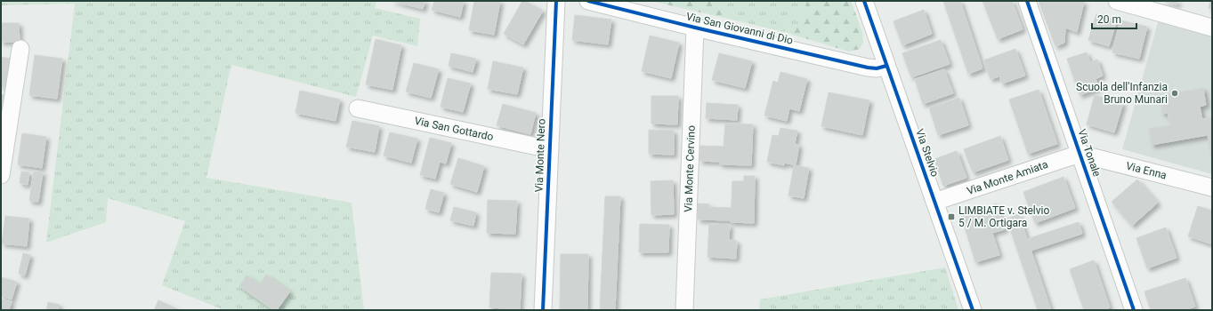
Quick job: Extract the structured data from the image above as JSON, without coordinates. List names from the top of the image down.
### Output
{
  "streets": {
    "street": [
      "Via San Giovanni di Dio",
      "Via San Gottardo",
      "Via Stelvio",
      "Via Tonale",
      "Via Monte Nero",
      "Via Monte Cervino",
      "Via Enna",
      "Via Monte Amiata"
    ]
  },
  "crossings": [
    ["Via San Giovanni di Dio", "Via Stelvio"],
    ["Via San Giovanni di Dio", "Via Monte Cervino"],
    ["Via San Gottardo", "Via Monte Nero"],
    ["Via Stelvio", "Via Monte Amiata"],
    ["Via Tonale", "Via Enna"],
    ["Via Tonale", "Via Monte Amiata"],
    ["Via Enna", "Via Monte Amiata"]
  ],
  "places": {
    "other": ["Scuola dell'Infanzia Bruno Munari"],
    "transit": ["LIMBIATE v. Stelvio 5 / M. Ortigara"]
  },
  "scale_bar": "20 m"
}
